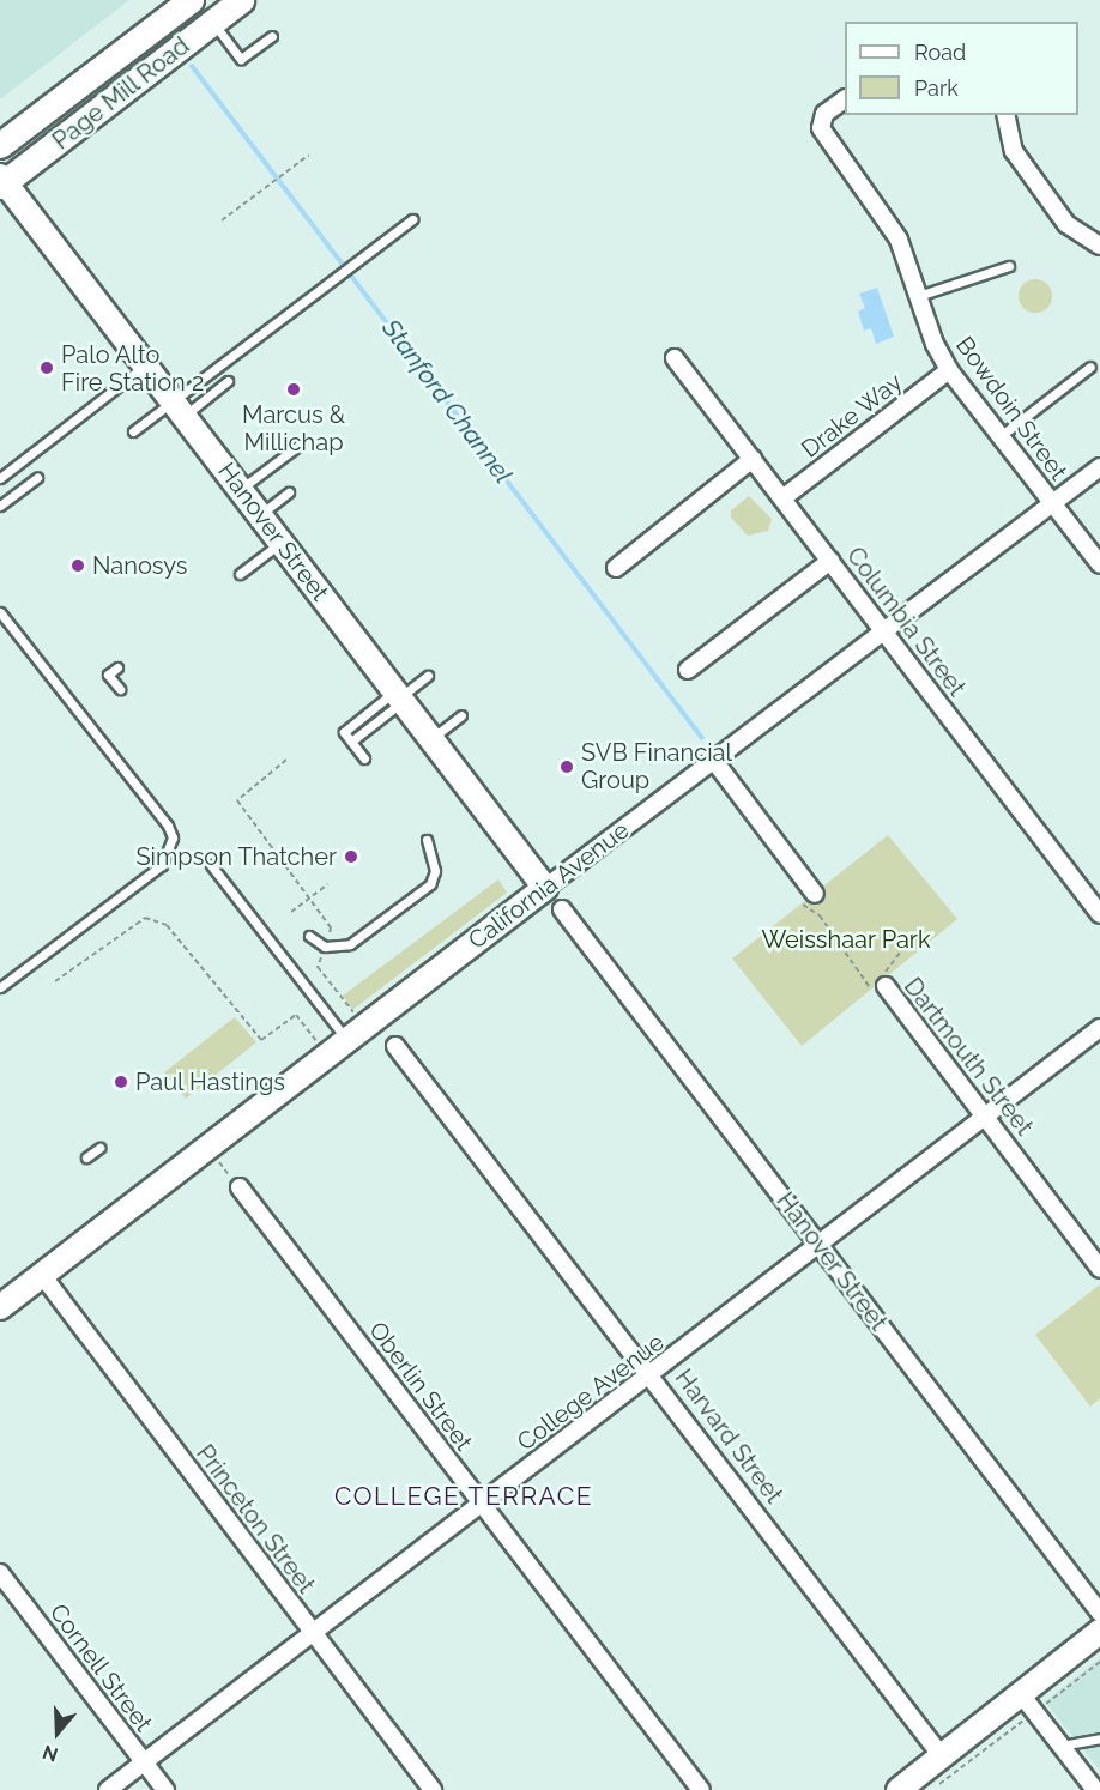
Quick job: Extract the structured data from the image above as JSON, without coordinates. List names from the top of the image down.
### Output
{
  "streets": {
    "main road": ["Page Mill Road"],
    "street": [
      "Bowdoin Street",
      "Drake Way",
      "Hanover Street",
      "Columbia Street",
      "California Avenue",
      "Dartmouth Street",
      "Oberlin Street",
      "College Avenue",
      "Harvard Street",
      "Princeton Street",
      "Cornell Street"
    ]
  },
  "crossings": [
    ["Page Mill Road", "Hanover Street"],
    ["Bowdoin Street", "Drake Way"],
    ["Bowdoin Street", "California Avenue"],
    ["Drake Way", "Columbia Street"],
    ["Hanover Street", "California Avenue"],
    ["Hanover Street", "College Avenue"],
    ["Columbia Street", "California Avenue"],
    ["California Avenue", "Princeton Street"],
    ["Dartmouth Street", "College Avenue"],
    ["Oberlin Street", "College Avenue"],
    ["College Avenue", "Harvard Street"],
    ["College Avenue", "Princeton Street"],
    ["College Avenue", "Cornell Street"]
  ],
  "districts": ["COLLEGE TERRACE"],
  "water": ["Stanford Channel"],
  "parks": ["Weisshaar Park"],
  "places": [
    "Palo Alto Fire Station 2",
    "Marcus & Millichap",
    "Nanosys",
    "SVB Financial Group",
    "Simpson Thatcher",
    "Paul Hastings"
  ],
  "legend": ["Road", "Park"],
  "north": "bottom"
}
